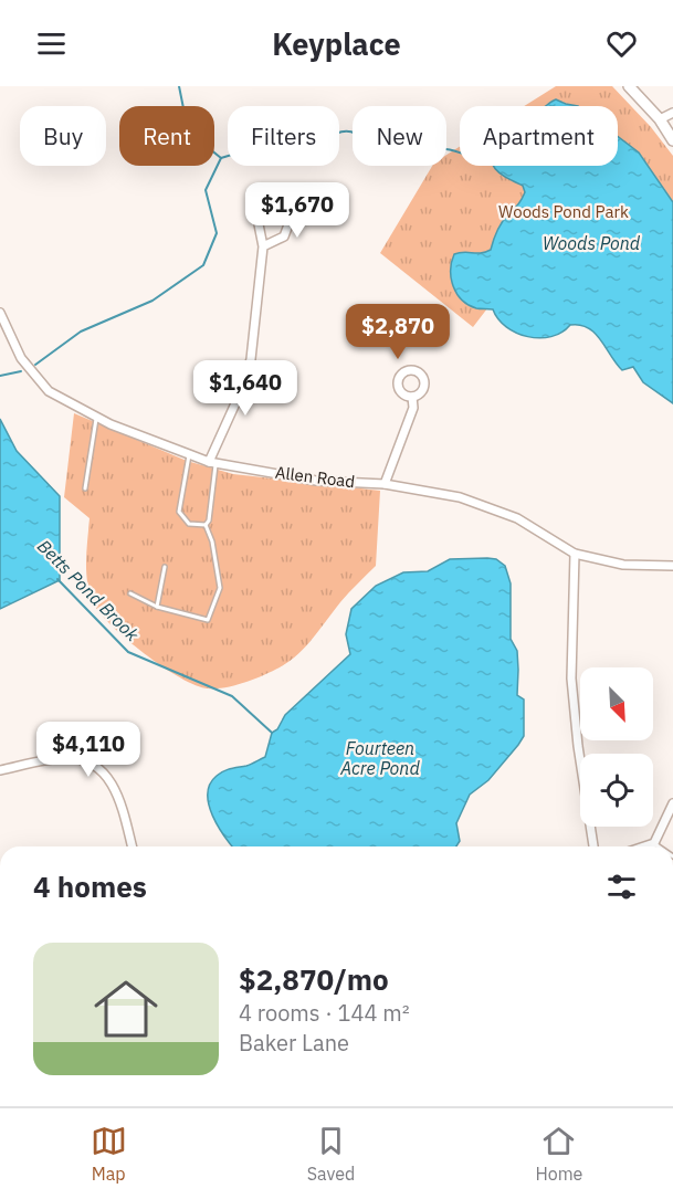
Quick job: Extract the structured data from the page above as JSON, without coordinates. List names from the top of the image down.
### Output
{
  "streets": {
    "street": ["Allen Road"]
  },
  "water": ["Woods Pond", "Betts Pond Brook", "Fourteen Acre Pond"],
  "parks": ["Woods Pond Park"],
  "north": "bottom right",
  "page": {
    "header": "Keyplace",
    "chip": [
      "Buy",
      "Rent",
      "Filters",
      "New",
      "Apartment"
    ],
    "price": [
      "$1,670",
      "$2,870",
      "$1,640",
      "$4,110"
    ],
    "heading": "4 homes",
    "list": [
      {
        "name": "$2,870/mo",
        "note": "4 rooms · 144 m² · Baker Lane"
      }
    ],
    "tabs": ["Map", "Saved", "Home"]
  }
}
